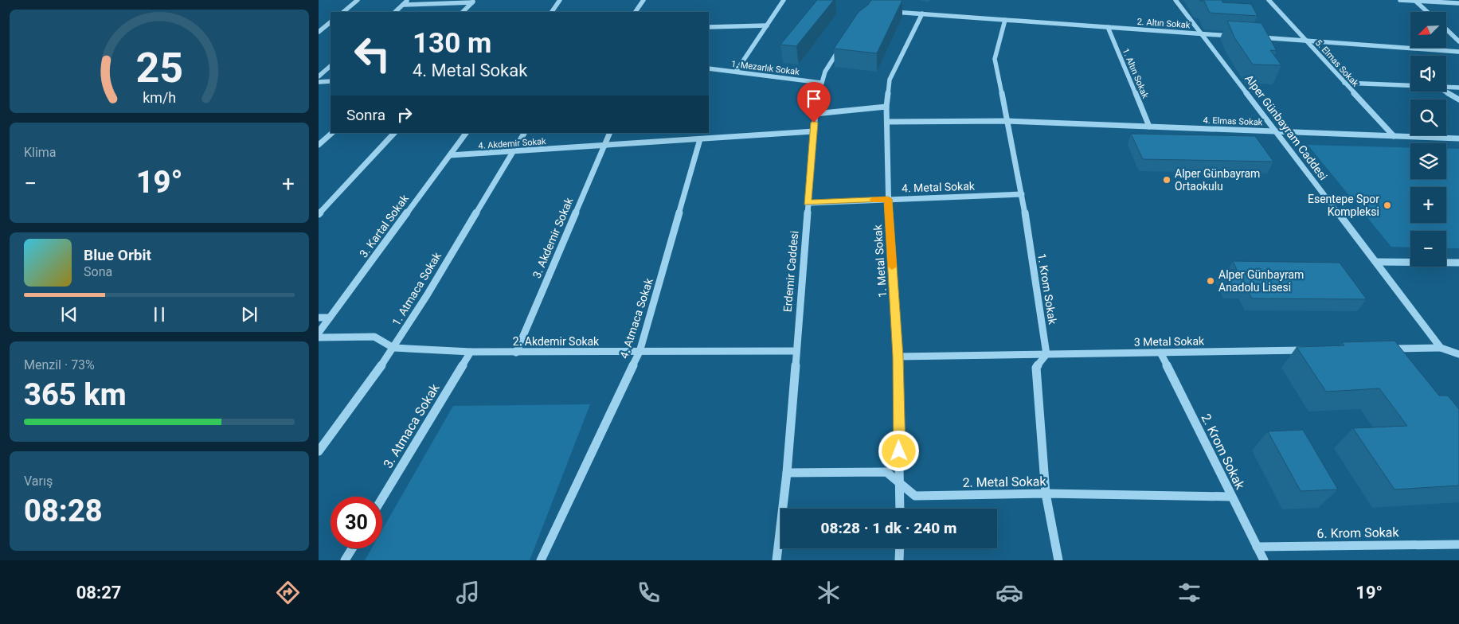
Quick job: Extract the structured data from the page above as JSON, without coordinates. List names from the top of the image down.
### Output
{
  "streets": {
    "street": [
      "2. Altın Sokak",
      "5. Elmas Sokak",
      "1. Mezarlık Sokak",
      "1. Altın Sokak",
      "4. Elmas Sokak",
      "Alper Günbayram Caddesi",
      "4. Akdemir Sokak",
      "4. Metal Sokak",
      "3. Kartal Sokak",
      "3. Akdemir Sokak",
      "1. Metal Sokak",
      "Erdemir Caddesi",
      "1. Atmaca Sokak",
      "1. Krom Sokak",
      "4. Atmaca Sokak",
      "2. Akdemir Sokak",
      "3 Metal Sokak",
      "3. Atmaca Sokak",
      "2. Krom Sokak",
      "2. Metal Sokak",
      "6. Krom Sokak"
    ]
  },
  "crossings": [
    ["2. Altın Sokak", "1. Altın Sokak"],
    ["2. Altın Sokak", "Alper Günbayram Caddesi"],
    ["2. Altın Sokak", "1. Metal Sokak"],
    ["2. Altın Sokak", "1. Krom Sokak"],
    ["5. Elmas Sokak", "4. Elmas Sokak"],
    ["1. Mezarlık Sokak", "Erdemir Caddesi"],
    ["1. Altın Sokak", "4. Elmas Sokak"],
    ["4. Elmas Sokak", "Alper Günbayram Caddesi"],
    ["4. Elmas Sokak", "1. Metal Sokak"],
    ["4. Elmas Sokak", "1. Krom Sokak"],
    ["4. Akdemir Sokak", "3. Kartal Sokak"],
    ["4. Akdemir Sokak", "3. Akdemir Sokak"],
    ["4. Akdemir Sokak", "Erdemir Caddesi"],
    ["4. Akdemir Sokak", "1. Atmaca Sokak"],
    ["4. Akdemir Sokak", "4. Atmaca Sokak"],
    ["4. Metal Sokak", "1. Metal Sokak"],
    ["4. Metal Sokak", "Erdemir Caddesi"],
    ["4. Metal Sokak", "1. Krom Sokak"],
    ["3. Akdemir Sokak", "2. Akdemir Sokak"],
    ["1. Metal Sokak", "3 Metal Sokak"],
    ["1. Metal Sokak", "2. Metal Sokak"],
    ["Erdemir Caddesi", "2. Akdemir Sokak"],
    ["Erdemir Caddesi", "2. Metal Sokak"],
    ["1. Atmaca Sokak", "2. Akdemir Sokak"],
    ["1. Krom Sokak", "3 Metal Sokak"],
    ["4. Atmaca Sokak", "2. Akdemir Sokak"],
    ["2. Akdemir Sokak", "3. Atmaca Sokak"],
    ["3 Metal Sokak", "2. Krom Sokak"],
    ["2. Krom Sokak", "2. Metal Sokak"],
    ["2. Krom Sokak", "6. Krom Sokak"]
  ],
  "places": ["Alper Günbayram Ortaokulu", "Esentepe Spor Kompleksi", "Alper Günbayram Anadolu Lisesi"],
  "north": "bottom left",
  "page": {
    "map_buttons": ["+", "−"],
    "turn": ["130 m", "4. Metal Sokak"],
    "then": "Sonra",
    "tile": [
      "Klima",
      ["Menzil · 73%", "365 km"],
      ["Varış", "08:28"]
    ],
    "heat": ["−", "19°", "+"],
    "song": ["Blue Orbit", "Sona"],
    "limit": "30",
    "trip": "08:28 · 1 dk · 240 m",
    "tabs": ["08:27", "19°"],
    "gauge": ["25", "km/h"]
  }
}
